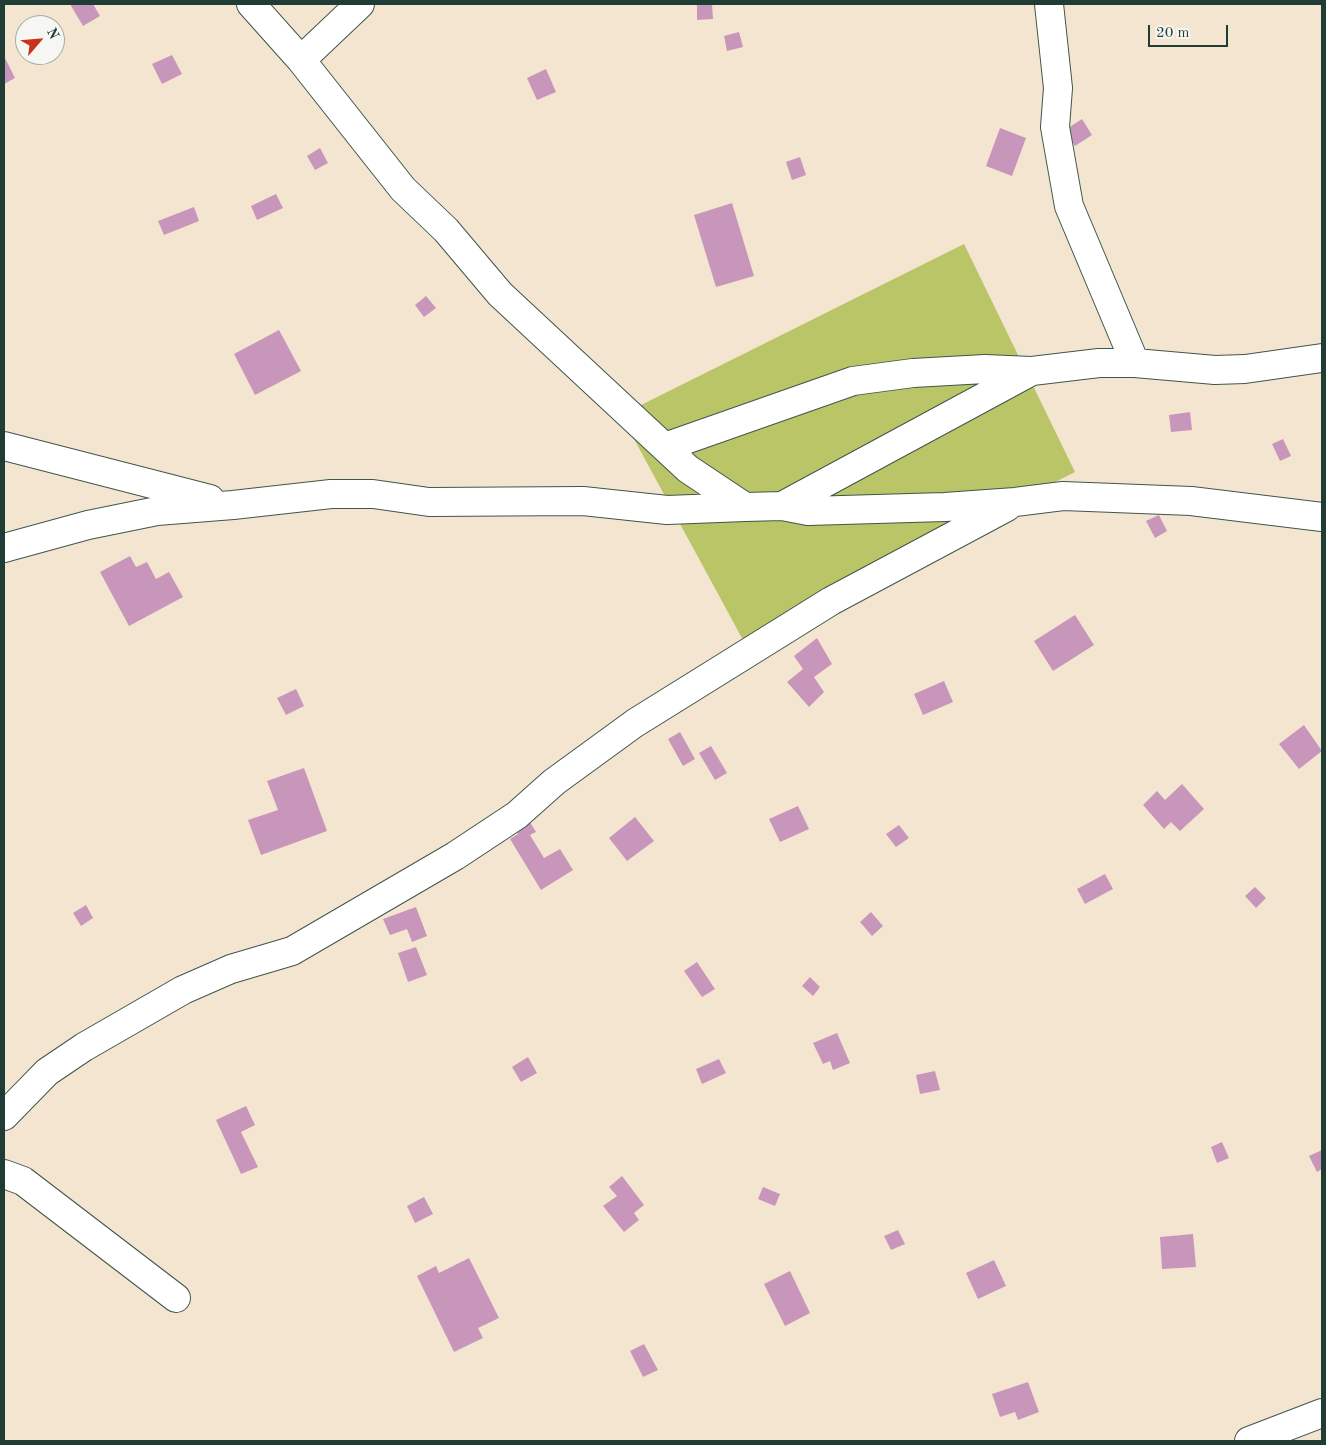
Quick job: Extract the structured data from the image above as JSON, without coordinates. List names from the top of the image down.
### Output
{
  "scale_bar": "20 m",
  "north": "top right"
}
